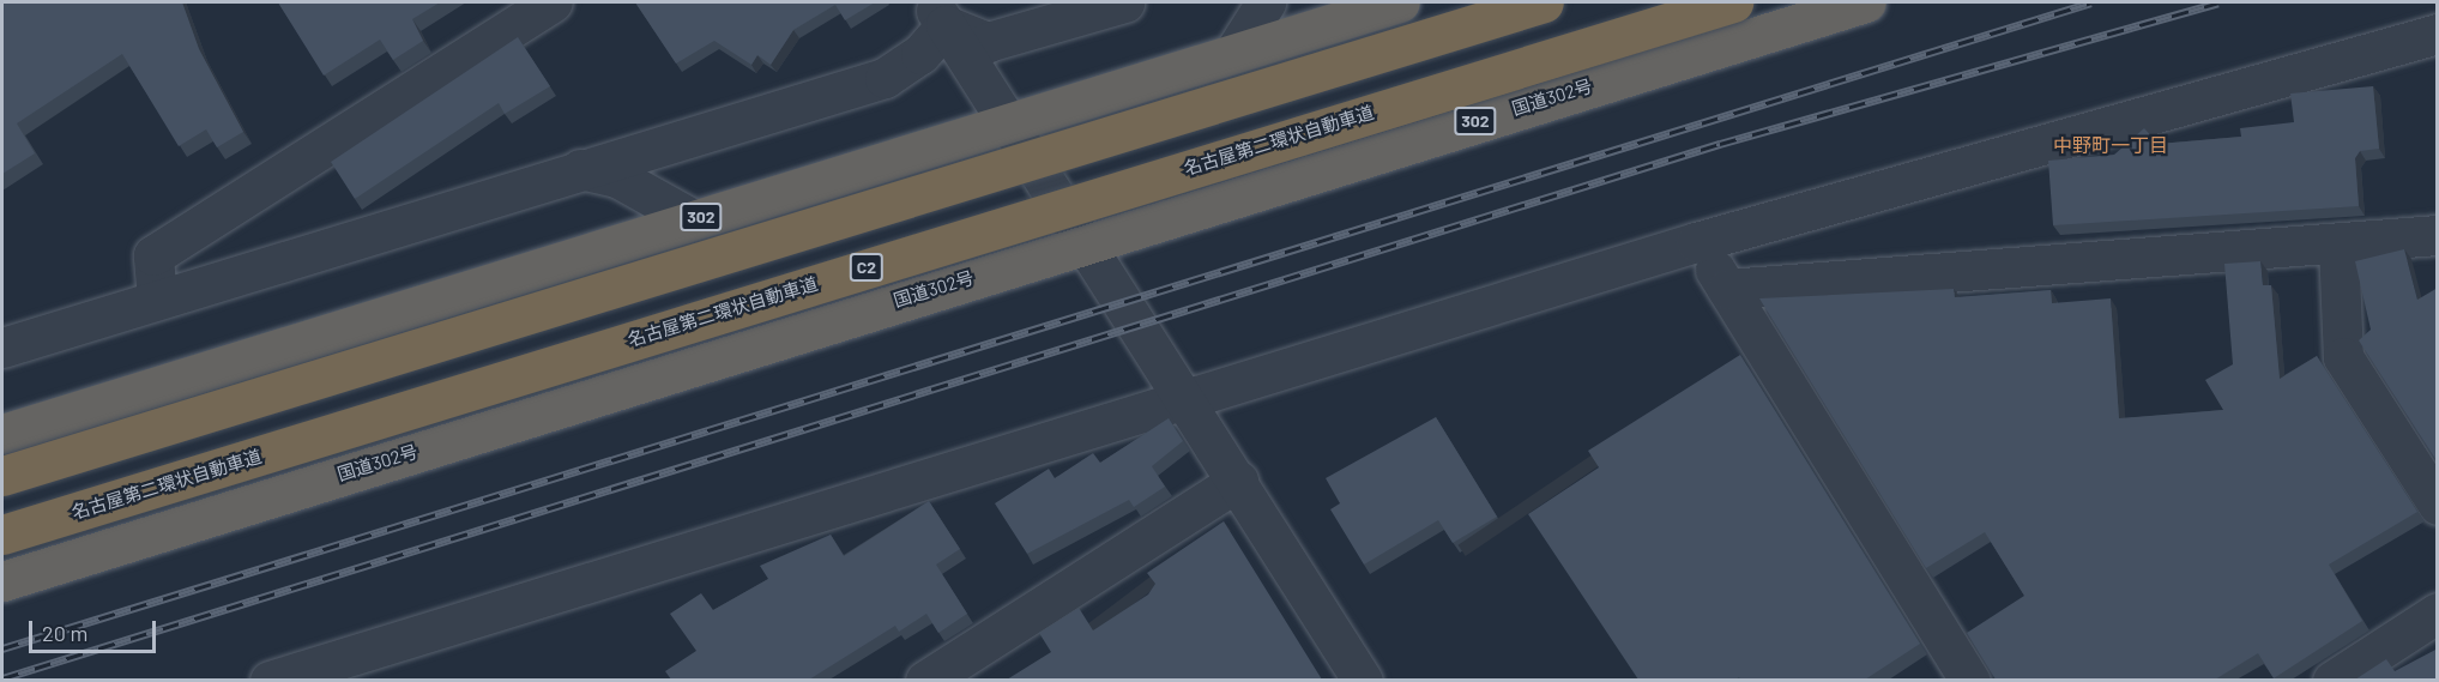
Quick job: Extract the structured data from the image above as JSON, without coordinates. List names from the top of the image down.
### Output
{
  "streets": {
    "highway": [
      "国道302号",
      "302",
      "名古屋第二環状自動車道",
      "C2"
    ]
  },
  "districts": ["中野町一丁目"],
  "scale_bar": "20 m"
}
